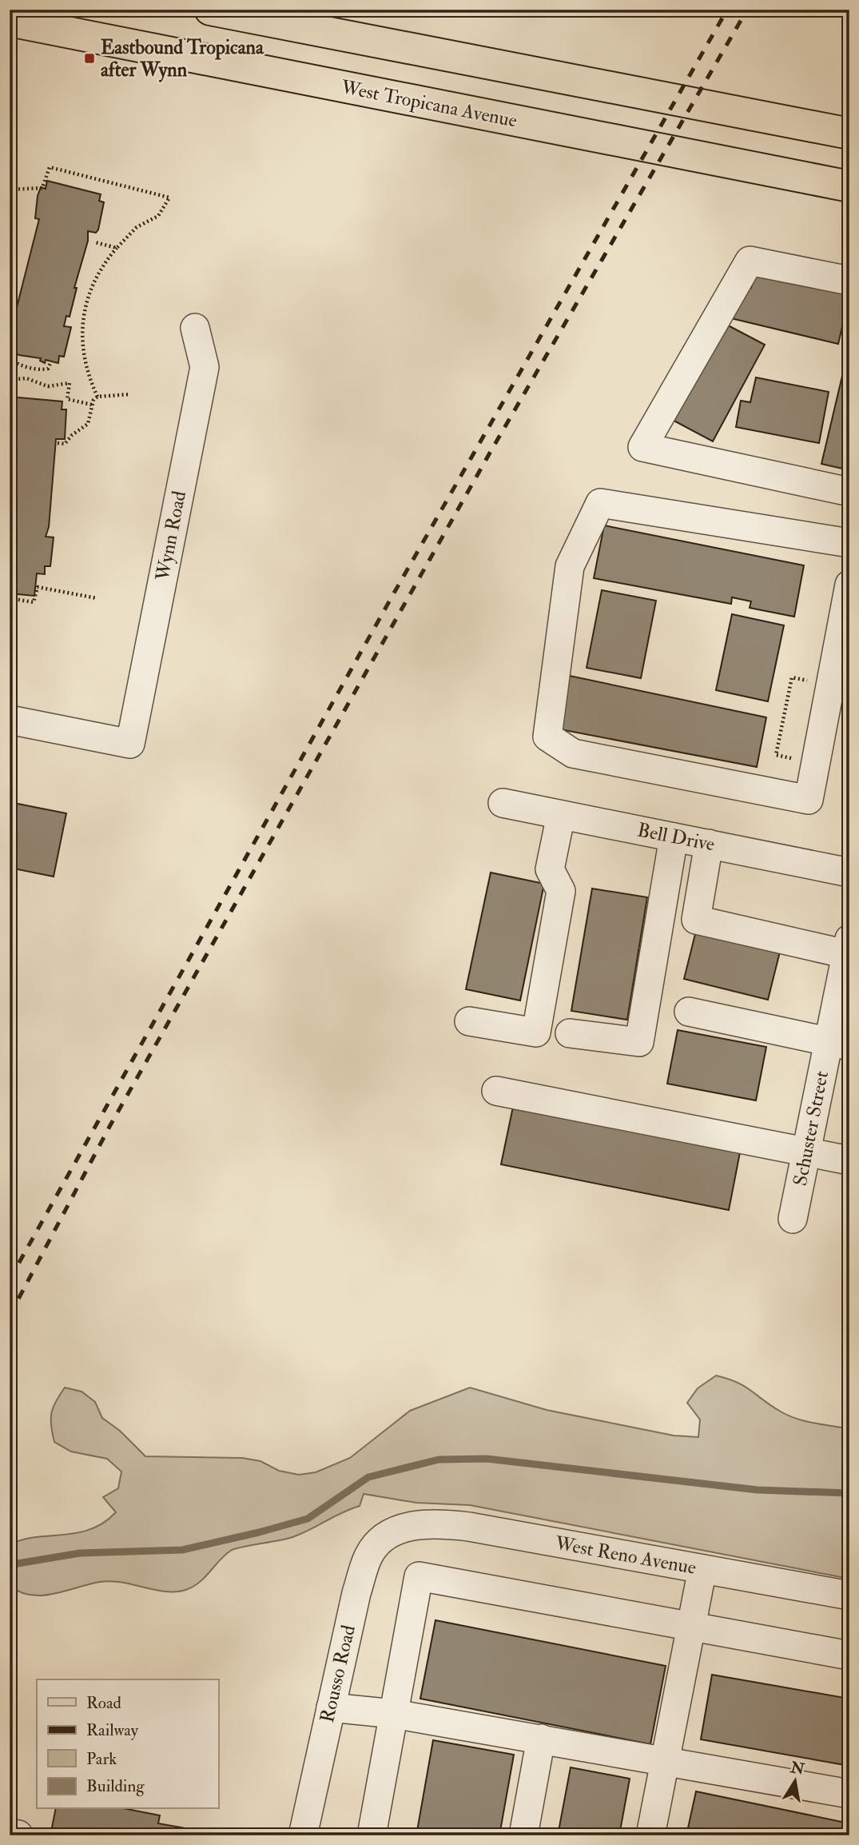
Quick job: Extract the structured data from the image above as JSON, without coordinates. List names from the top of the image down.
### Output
{
  "streets": {
    "main road": ["West Tropicana Avenue"],
    "street": [
      "Wynn Road",
      "Bell Drive",
      "Schuster Street",
      "West Reno Avenue",
      "Rousso Road"
    ]
  },
  "crossings": [
    ["West Reno Avenue", "Rousso Road"]
  ],
  "places": {
    "transit": ["Eastbound Tropicana after Wynn"]
  },
  "legend": [
    "Road",
    "Railway",
    "Park",
    "Building"
  ],
  "north": "top"
}
